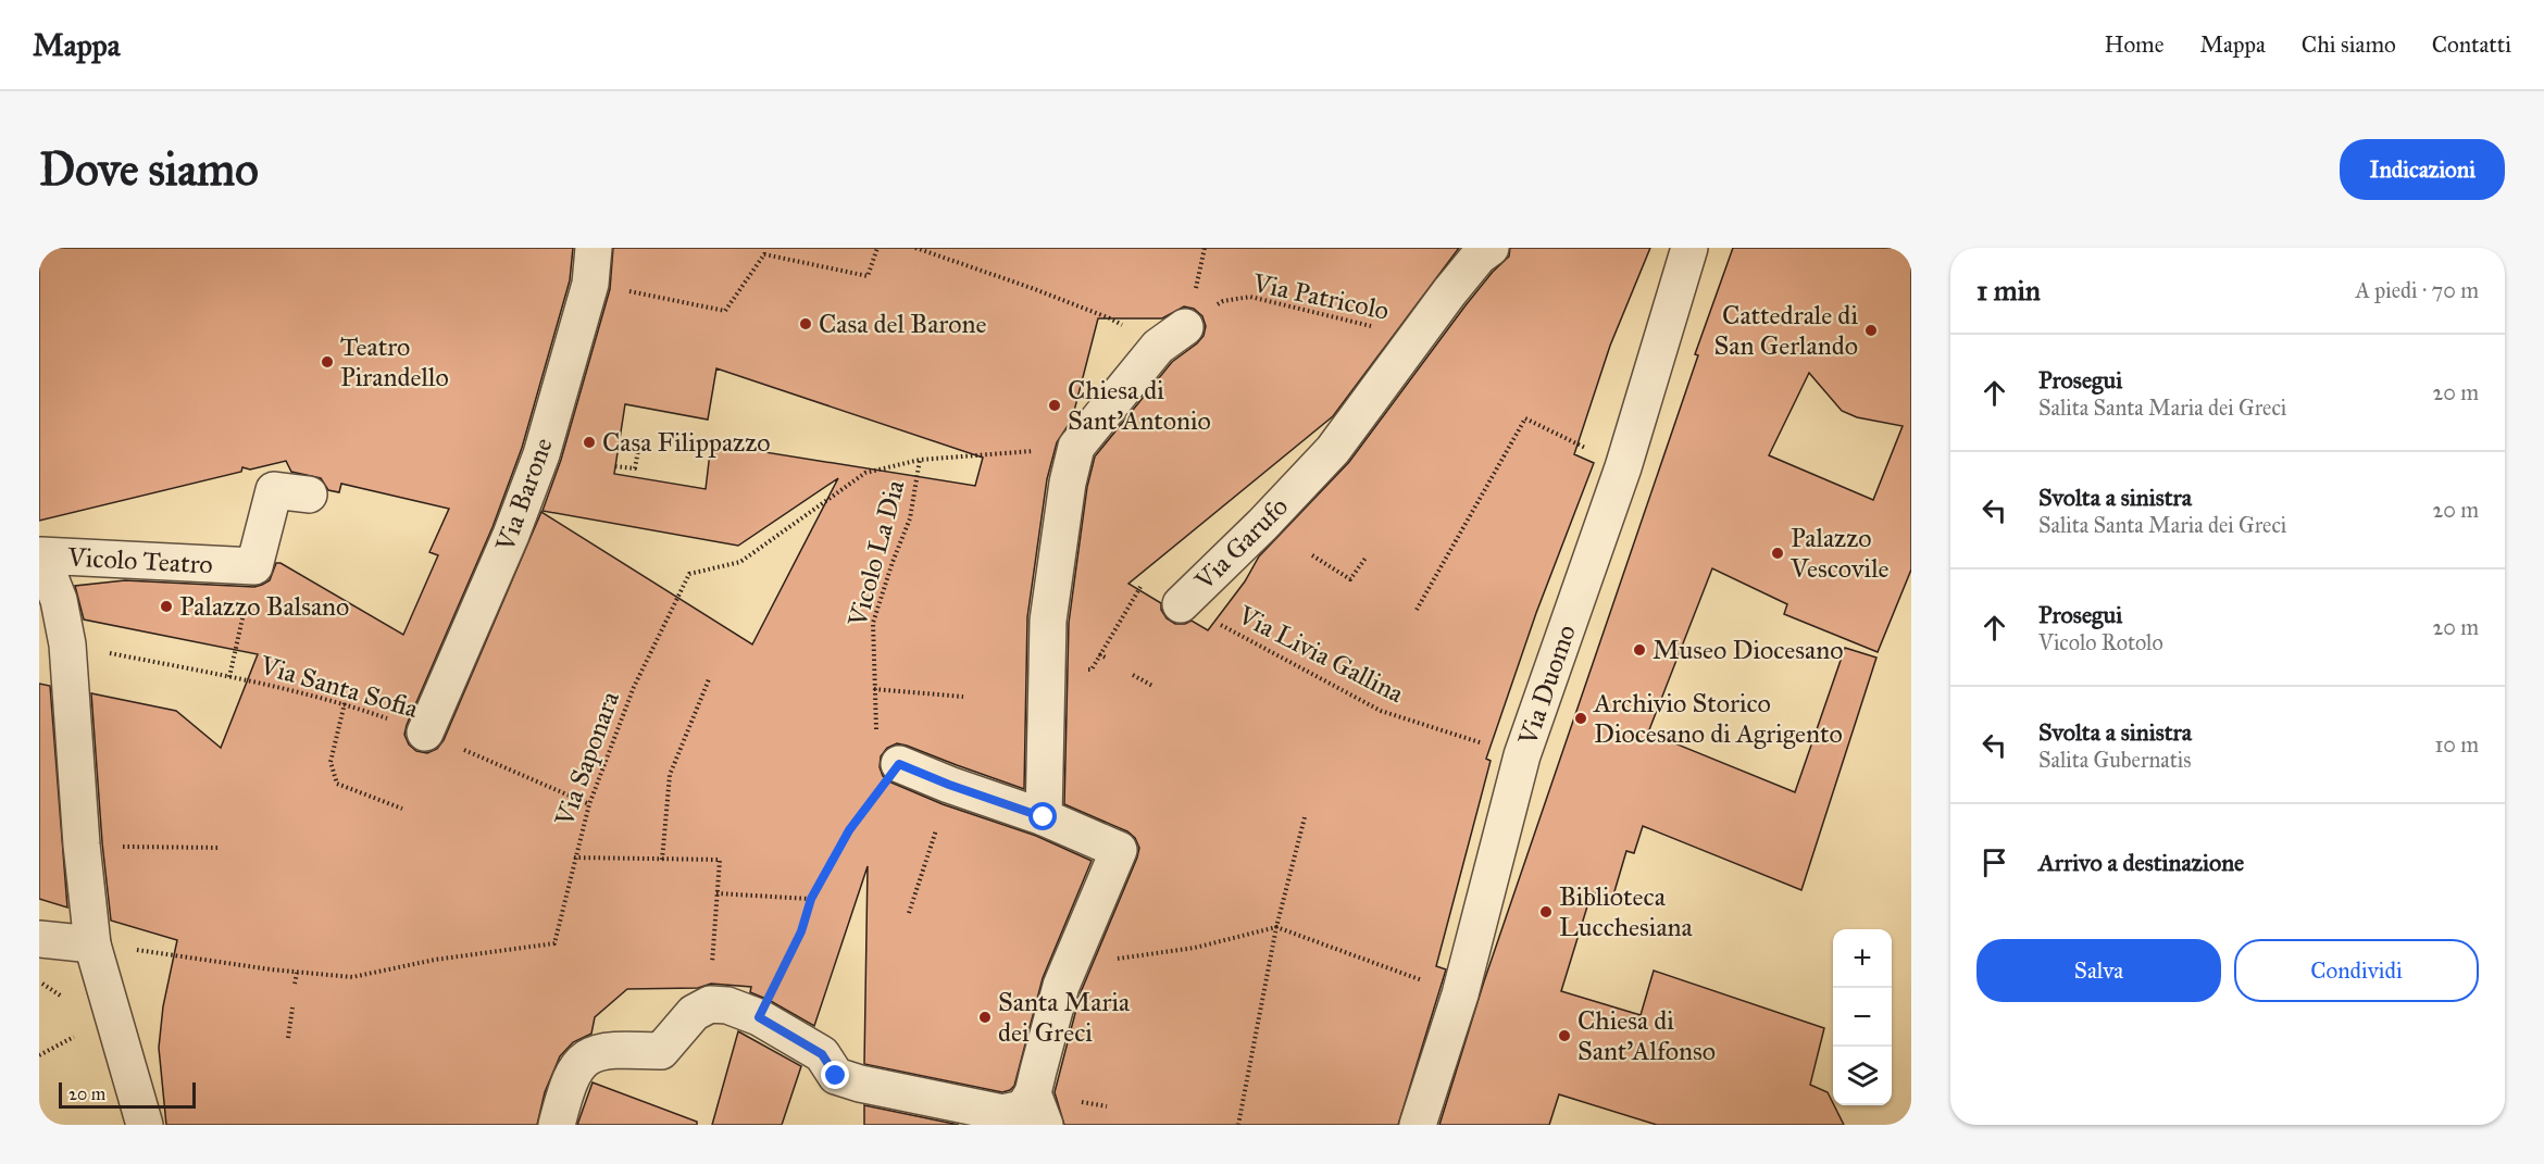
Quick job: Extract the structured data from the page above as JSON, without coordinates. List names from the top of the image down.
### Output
{
  "streets": {
    "street": [
      "Via Barone",
      "Via Garufo",
      "Vicolo Teatro",
      "Via Duomo"
    ],
    "path": [
      "Via Patricolo",
      "Vicolo La Dia",
      "Via Livia Gallina",
      "Via Santa Sofia",
      "Via Saponara"
    ]
  },
  "crossings": [
    ["Via Patricolo", "Via Garufo"],
    ["Via Barone", "Via Santa Sofia"],
    ["Via Garufo", "Via Livia Gallina"],
    ["Vicolo La Dia", "Via Saponara"],
    ["Vicolo Teatro", "Via Santa Sofia"],
    ["Via Livia Gallina", "Via Duomo"],
    ["Via Santa Sofia", "Via Saponara"]
  ],
  "places": [
    "Casa del Barone",
    "Cattedrale di San Gerlando",
    "Teatro Pirandello",
    "Chiesa di Sant'Antonio",
    "Casa Filippazzo",
    "Palazzo Vescovile",
    "Palazzo Balsano",
    "Museo Diocesano",
    "Archivio Storico Diocesano di Agrigento",
    "Biblioteca Lucchesiana",
    "Santa Maria dei Greci",
    "Chiesa di Sant'Alfonso"
  ],
  "scale_bar": "20 m",
  "page": {
    "header": "Mappa",
    "nav": [
      "Home",
      "Mappa",
      "Chi siamo",
      "Contatti"
    ],
    "buttons": [
      "Indicazioni",
      ["Salva", "Condividi"]
    ],
    "title": "Dove siamo",
    "heading": ["1 min", "A piedi · 70 m"],
    "list": [
      ["Prosegui", "Salita Santa Maria dei Greci", "20 m"],
      ["Svolta a sinistra", "Salita Santa Maria dei Greci", "20 m"],
      ["Prosegui", "Vicolo Rotolo", "20 m"],
      ["Svolta a sinistra", "Salita Gubernatis", "10 m"],
      "Arrivo a destinazione"
    ],
    "map_buttons": ["+", "−"],
    "scale": "20 m"
  }
}
